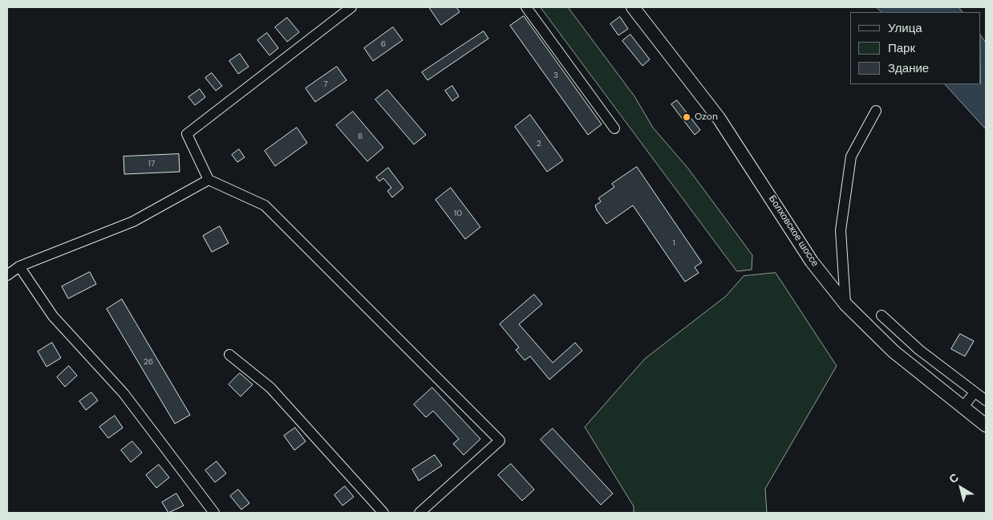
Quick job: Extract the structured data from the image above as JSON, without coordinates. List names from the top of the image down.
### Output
{
  "streets": {
    "main road": ["Болховское шоссе"]
  },
  "places": ["Ozon"],
  "house_numbers": [
    "6",
    "3",
    "7",
    "8",
    "2",
    "17",
    "10",
    "1",
    "26"
  ],
  "legend": ["Улица", "Парк", "Здание"],
  "north": "top left"
}
